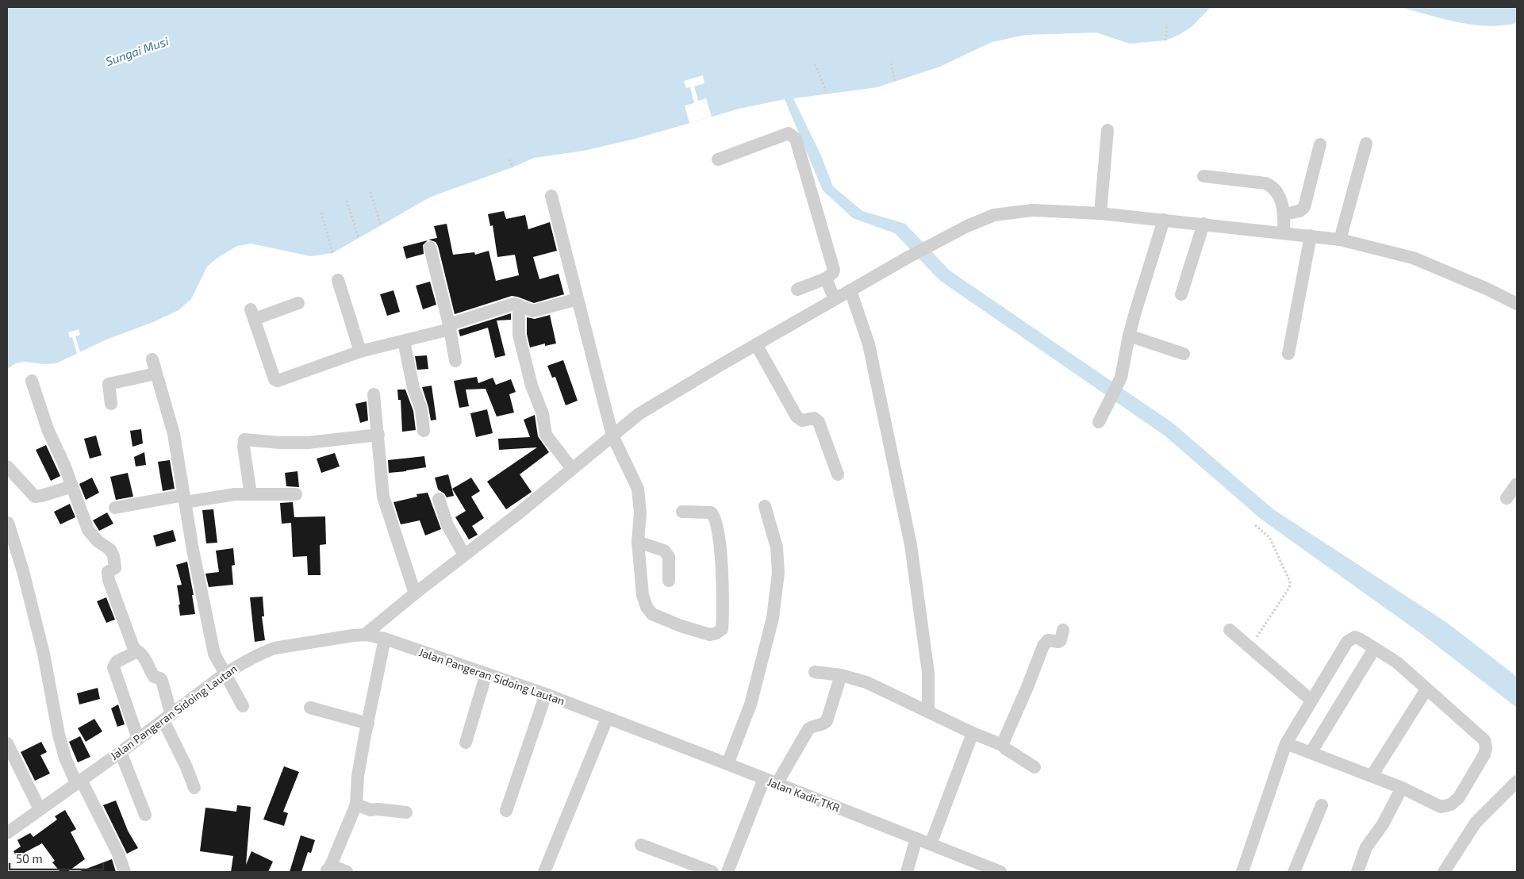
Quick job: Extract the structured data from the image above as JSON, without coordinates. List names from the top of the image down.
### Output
{
  "streets": {
    "street": ["Jalan Pangeran Sidoing Lautan", "Jalan Kadir TKR"]
  },
  "crossings": [
    ["Jalan Pangeran Sidoing Lautan", "Jalan Kadir TKR"]
  ],
  "water": ["Sungai Musi"],
  "scale_bar": "50 m"
}
